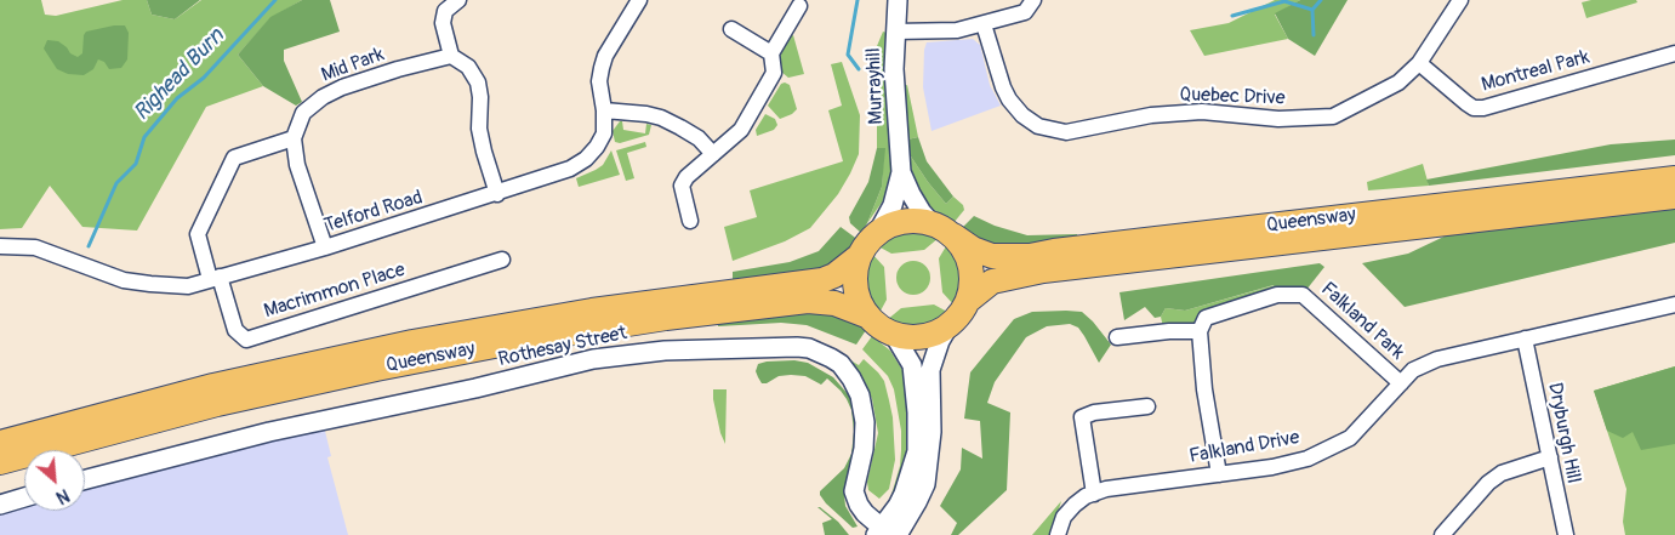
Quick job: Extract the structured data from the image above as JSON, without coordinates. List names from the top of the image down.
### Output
{
  "streets": {
    "highway": ["Queensway"],
    "street": [
      "Mid Park",
      "Montreal Park",
      "Murrayhill",
      "Quebec Drive",
      "Telford Road",
      "Macrimmon Place",
      "Falkland Park",
      "Rothesay Street",
      "Dryburgh Hill",
      "Falkland Drive"
    ]
  },
  "crossings": [
    ["Montreal Park", "Quebec Drive"],
    ["Murrayhill", "Queensway"],
    ["Telford Road", "Macrimmon Place"],
    ["Falkland Park", "Falkland Drive"],
    ["Dryburgh Hill", "Falkland Drive"]
  ],
  "water": ["Righead Burn"],
  "north": "bottom right"
}
